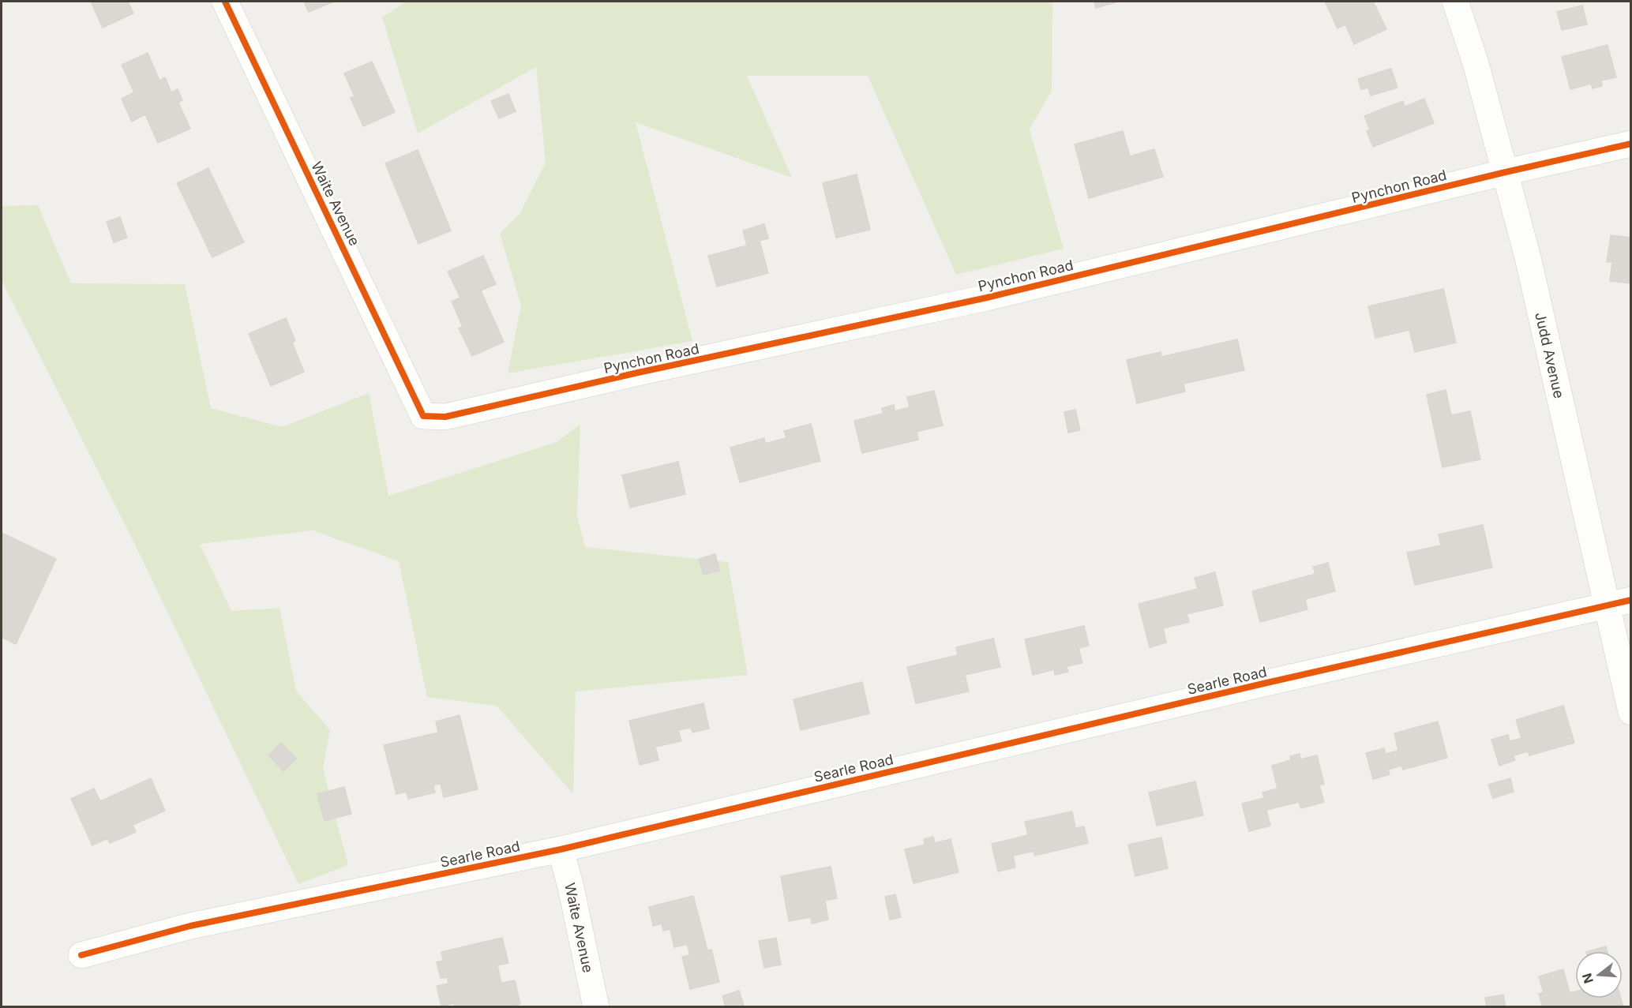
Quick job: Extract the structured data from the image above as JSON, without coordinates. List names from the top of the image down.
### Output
{
  "streets": {
    "street": [
      "Pynchon Road",
      "Waite Avenue",
      "Judd Avenue",
      "Searle Road"
    ]
  },
  "crossings": [
    ["Pynchon Road", "Waite Avenue"],
    ["Pynchon Road", "Judd Avenue"],
    ["Waite Avenue", "Searle Road"],
    ["Judd Avenue", "Searle Road"]
  ],
  "north": "left"
}
